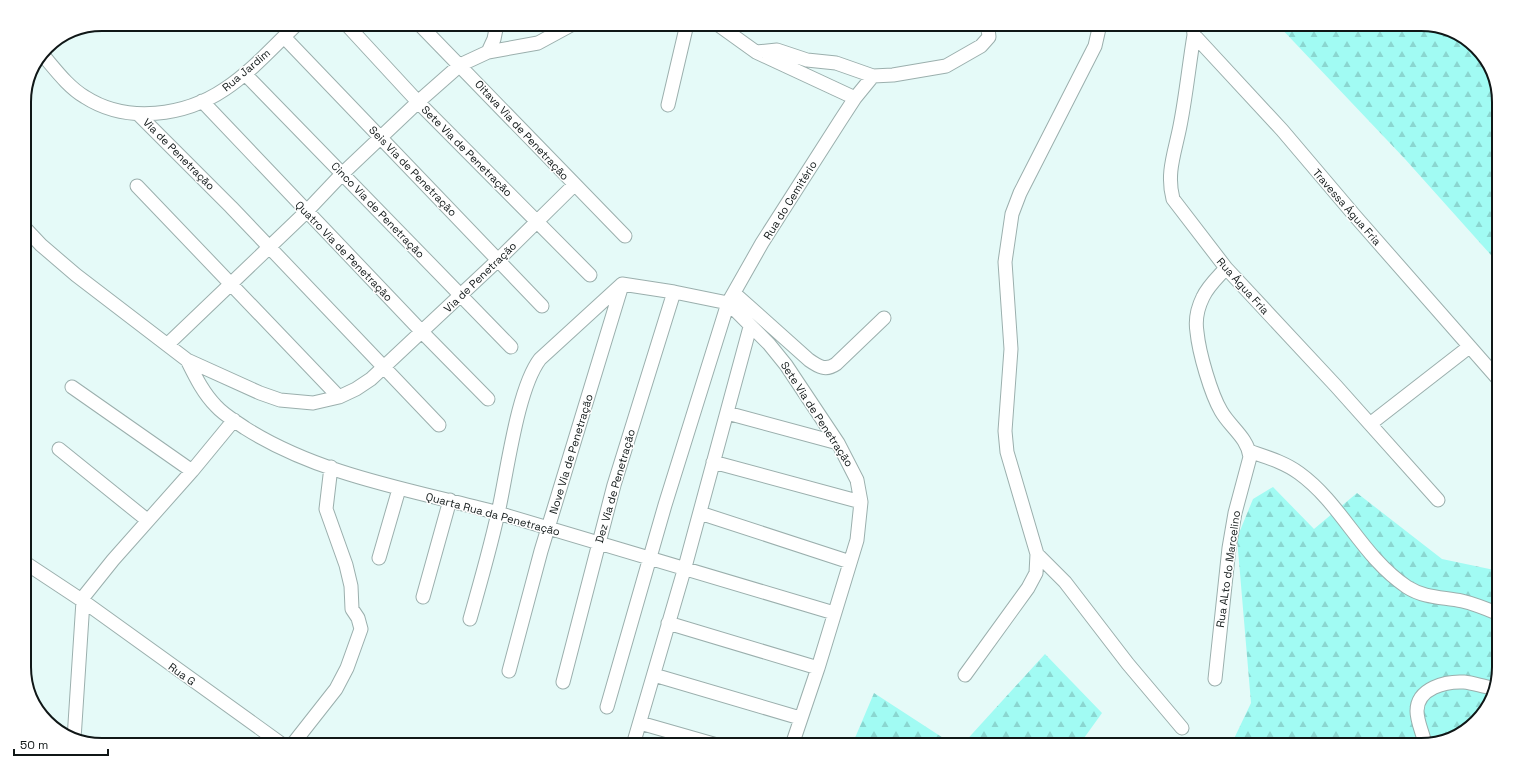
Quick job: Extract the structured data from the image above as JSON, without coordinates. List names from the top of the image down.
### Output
{
  "streets": {
    "street": [
      "Rua Jardim",
      "Oitava Via de Penetração",
      "Sete Via de Penetração",
      "Via de Penetração",
      "Seis Via de Penetração",
      "Rua do Cemitério",
      "Travessa Água Fria",
      "Cinco Via de Penetração",
      "Quatro Via de Penetração",
      "Rua Água Fria",
      "Nove Via de Penetração",
      "Dez Via de Penetração",
      "Quarta Rua da Penetração",
      "Rua ALto do Marcelino",
      "Rua G"
    ]
  },
  "crossings": [
    ["Rua Jardim", "Via de Penetração"],
    ["Rua Jardim", "Seis Via de Penetração"],
    ["Rua Jardim", "Cinco Via de Penetração"],
    ["Rua Jardim", "Quatro Via de Penetração"],
    ["Oitava Via de Penetração", "Via de Penetração"],
    ["Sete Via de Penetração", "Via de Penetração"],
    ["Sete Via de Penetração", "Rua do Cemitério"],
    ["Sete Via de Penetração", "Quarta Rua da Penetração"],
    ["Via de Penetração", "Seis Via de Penetração"],
    ["Via de Penetração", "Cinco Via de Penetração"],
    ["Via de Penetração", "Quatro Via de Penetração"],
    ["Via de Penetração", "Quarta Rua da Penetração"],
    ["Rua do Cemitério", "Quarta Rua da Penetração"],
    ["Nove Via de Penetração", "Quarta Rua da Penetração"],
    ["Dez Via de Penetração", "Quarta Rua da Penetração"]
  ],
  "scale_bar": "50 m"
}
